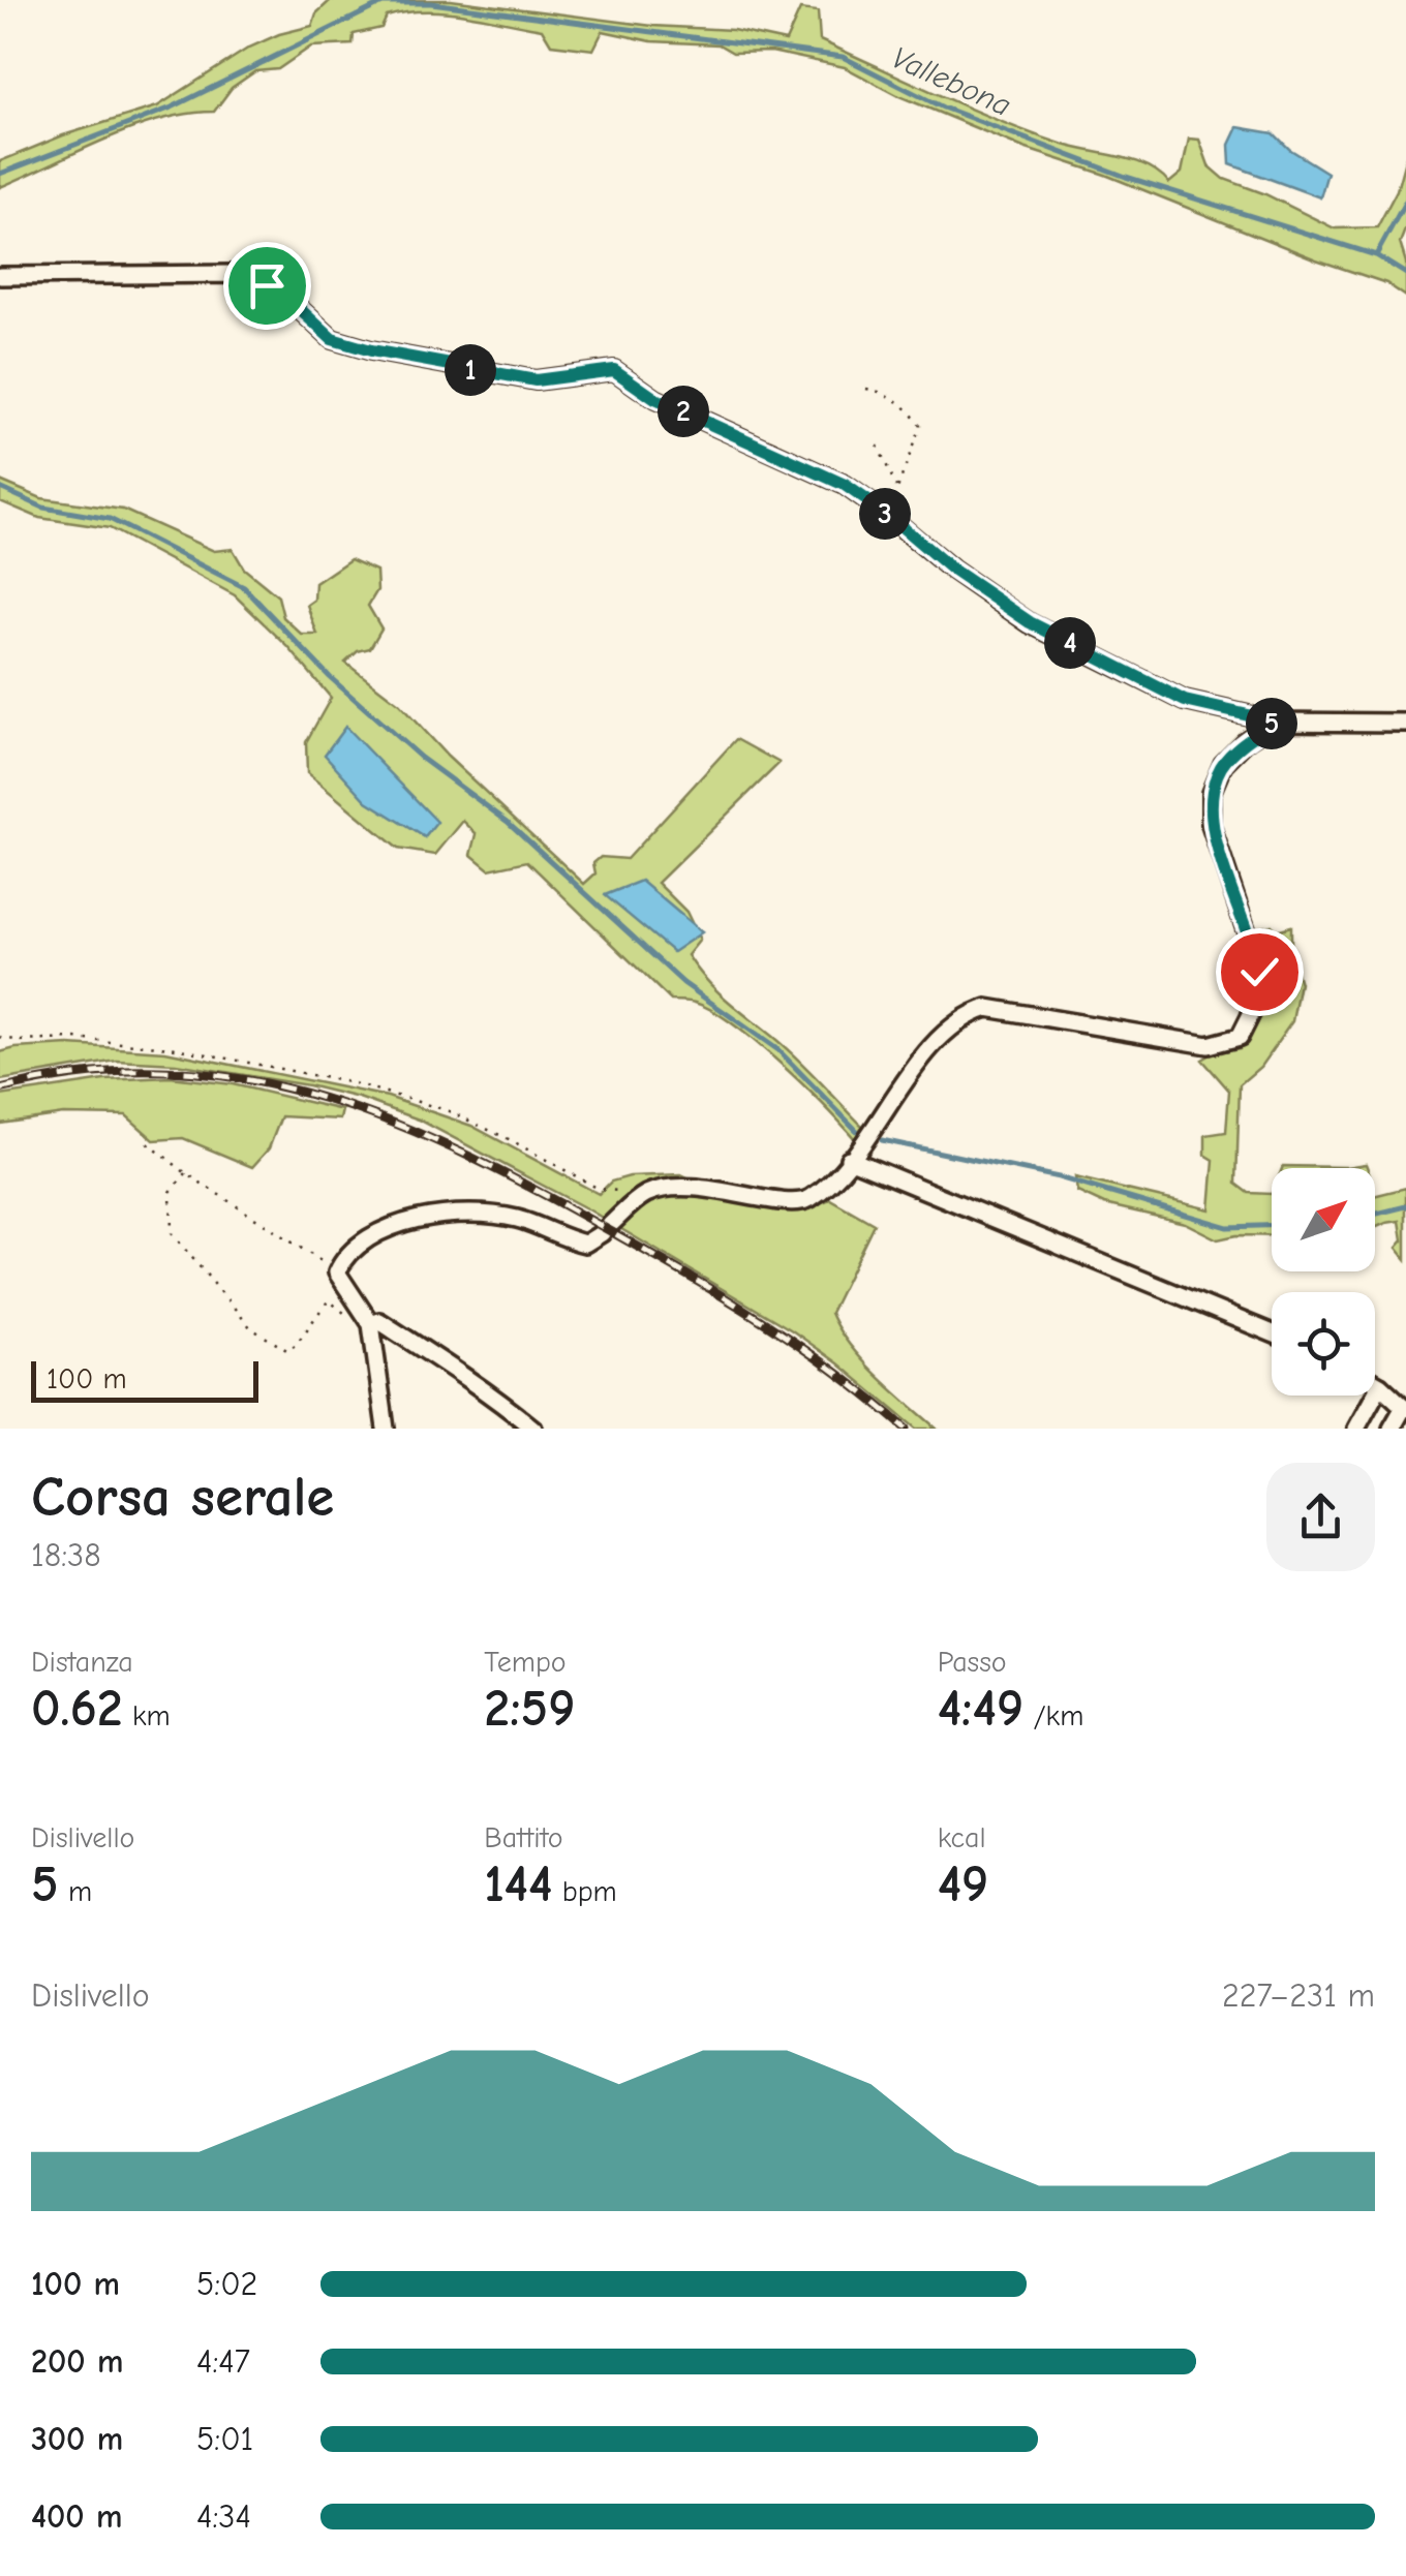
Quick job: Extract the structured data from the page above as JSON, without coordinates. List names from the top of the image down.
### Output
{
  "water": ["Vallebona"],
  "scale_bar": "100 m",
  "north": "top right",
  "page": {
    "pins": [
      "1",
      "2",
      "3",
      "4",
      "5"
    ],
    "scale": "100 m",
    "heading": ["Corsa serale", "18:38"],
    "stats": [
      ["Distanza", "0.62 km"],
      ["Tempo", "2:59"],
      ["Passo", "4:49 /km"],
      ["Dislivello", "5 m"],
      ["Battito", "144 bpm"],
      ["kcal", "49"]
    ],
    "chart": ["Dislivello", "227–231 m"],
    "list": [
      {
        "name": "100 m",
        "note": "5:02"
      },
      {
        "name": "200 m",
        "note": "4:47"
      },
      {
        "name": "300 m",
        "note": "5:01"
      },
      {
        "name": "400 m",
        "note": "4:34"
      }
    ]
  }
}
